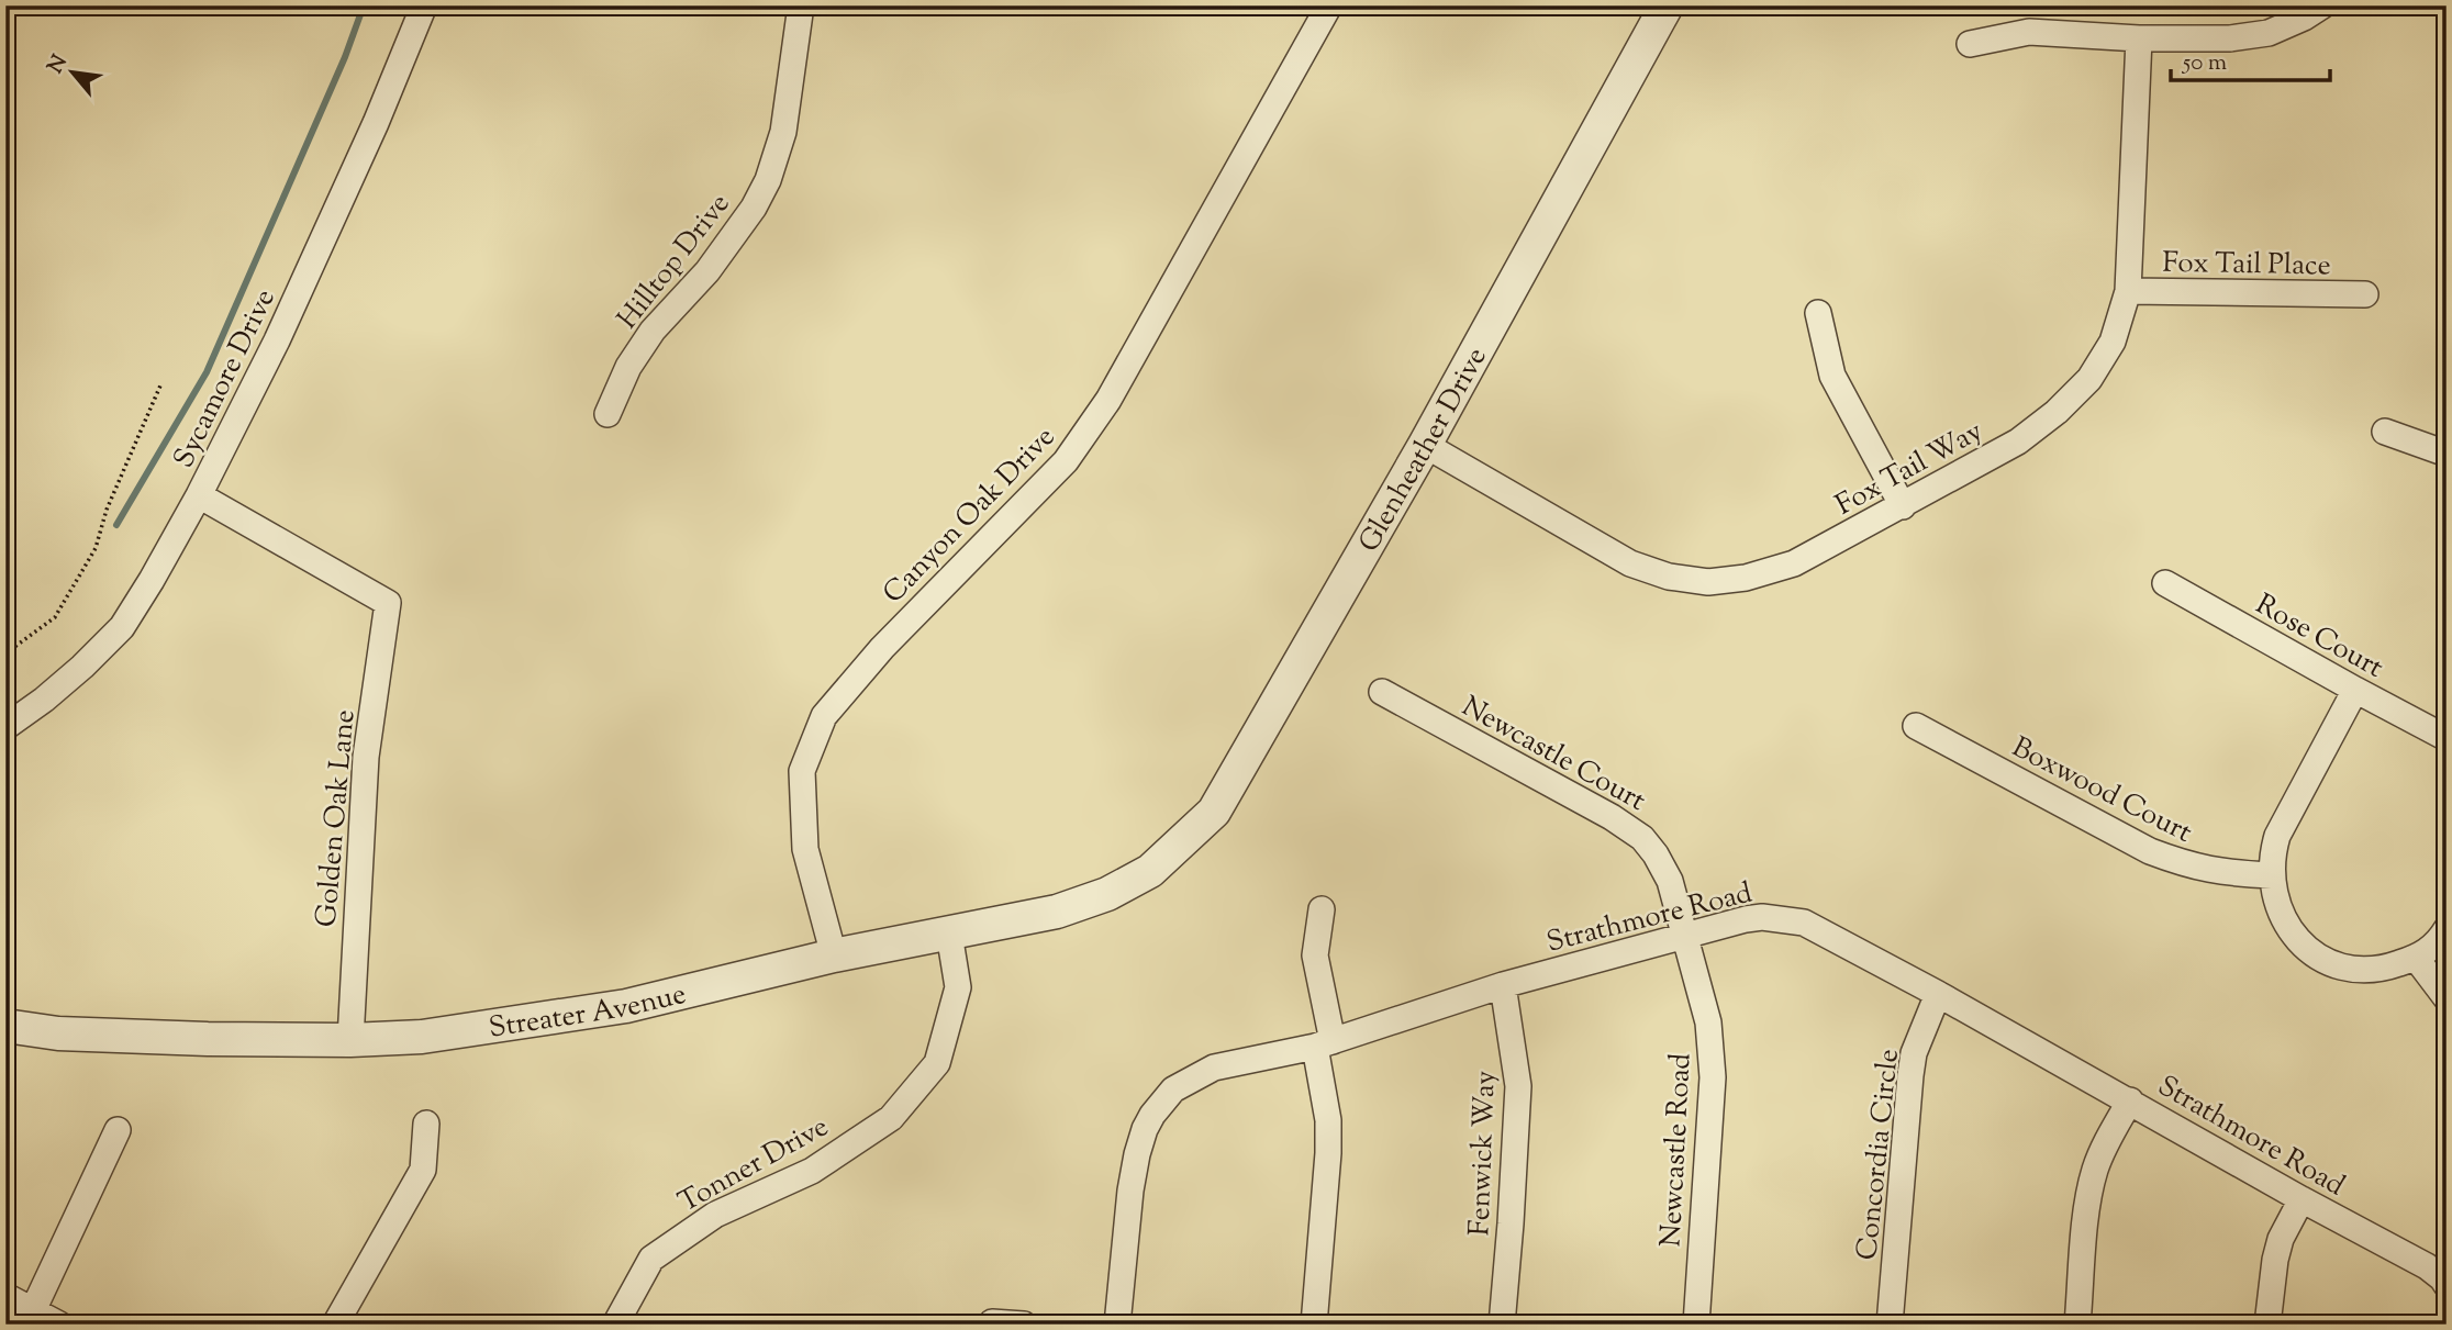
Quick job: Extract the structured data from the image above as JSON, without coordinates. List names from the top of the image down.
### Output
{
  "streets": {
    "street": [
      "Hilltop Drive",
      "Fox Tail Place",
      "Sycamore Drive",
      "Glenheather Drive",
      "Fox Tail Way",
      "Canyon Oak Drive",
      "Rose Court",
      "Newcastle Court",
      "Boxwood Court",
      "Golden Oak Lane",
      "Strathmore Road",
      "Streater Avenue",
      "Newcastle Road",
      "Fenwick Way",
      "Concordia Circle",
      "Tonner Drive"
    ]
  },
  "crossings": [
    ["Fox Tail Place", "Fox Tail Way"],
    ["Sycamore Drive", "Golden Oak Lane"],
    ["Glenheather Drive", "Fox Tail Way"],
    ["Glenheather Drive", "Streater Avenue"],
    ["Canyon Oak Drive", "Streater Avenue"],
    ["Newcastle Court", "Strathmore Road"],
    ["Newcastle Court", "Newcastle Road"],
    ["Golden Oak Lane", "Streater Avenue"],
    ["Strathmore Road", "Newcastle Road"],
    ["Strathmore Road", "Fenwick Way"],
    ["Strathmore Road", "Concordia Circle"],
    ["Streater Avenue", "Tonner Drive"]
  ],
  "scale_bar": "50 m",
  "north": "top left"
}
